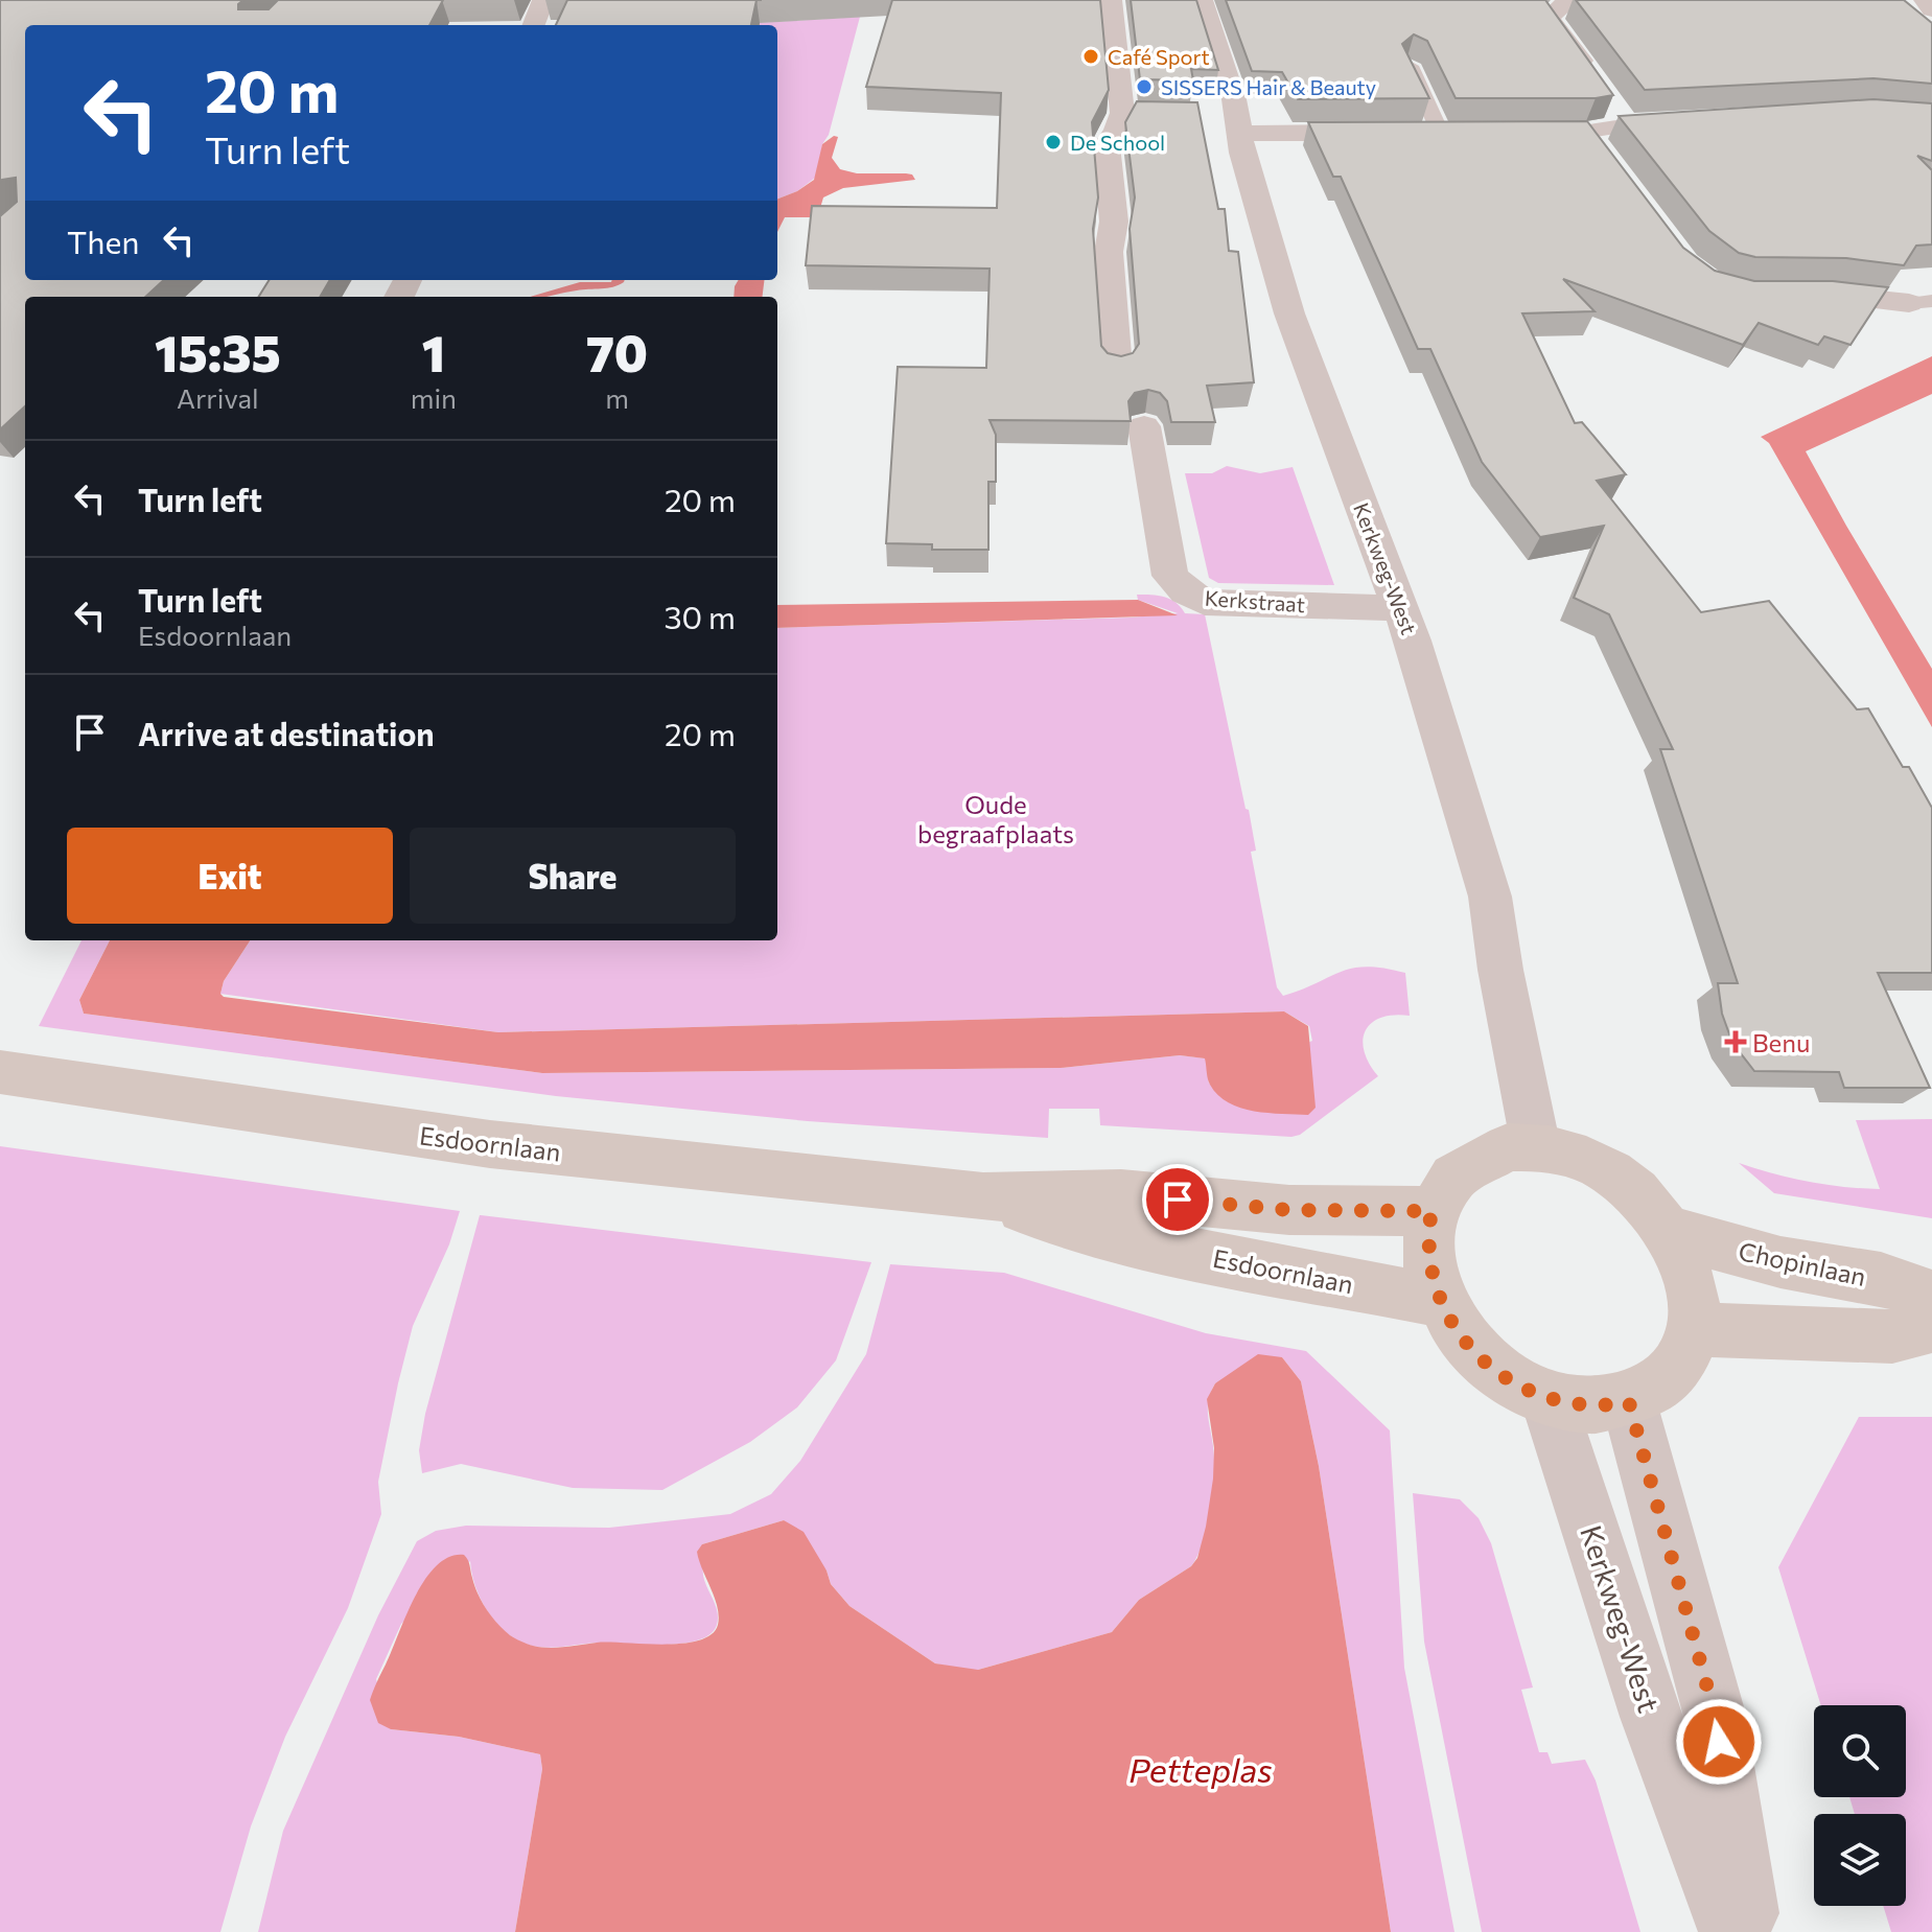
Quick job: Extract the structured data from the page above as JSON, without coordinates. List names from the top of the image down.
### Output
{
  "streets": {
    "main road": ["Esdoornlaan", "Chopinlaan"],
    "street": ["Kerkweg-West", "Kerkstraat"]
  },
  "crossings": [
    ["Kerkweg-West", "Kerkstraat"],
    ["Kerkweg-West", "Esdoornlaan"],
    ["Kerkweg-West", "Chopinlaan"],
    ["Esdoornlaan", "Chopinlaan"]
  ],
  "water": ["Petteplas"],
  "parks": ["Oude begraafplaats"],
  "places": {
    "other": ["Café Sport", "SISSERS Hair & Beauty", "De School"],
    "health": ["Benu"]
  },
  "page": {
    "turn": ["20 m", "Turn left"],
    "then": "Then",
    "eta": [
      "15:35",
      "Arrival",
      "1",
      "min",
      "70",
      "m"
    ],
    "list": [
      {
        "name": "Turn left",
        "value": "20 m"
      },
      {
        "name": "Turn left",
        "note": "Esdoornlaan",
        "value": "30 m"
      },
      {
        "name": "Arrive at destination",
        "value": "20 m"
      }
    ],
    "buttons": ["Exit", "Share"]
  }
}
